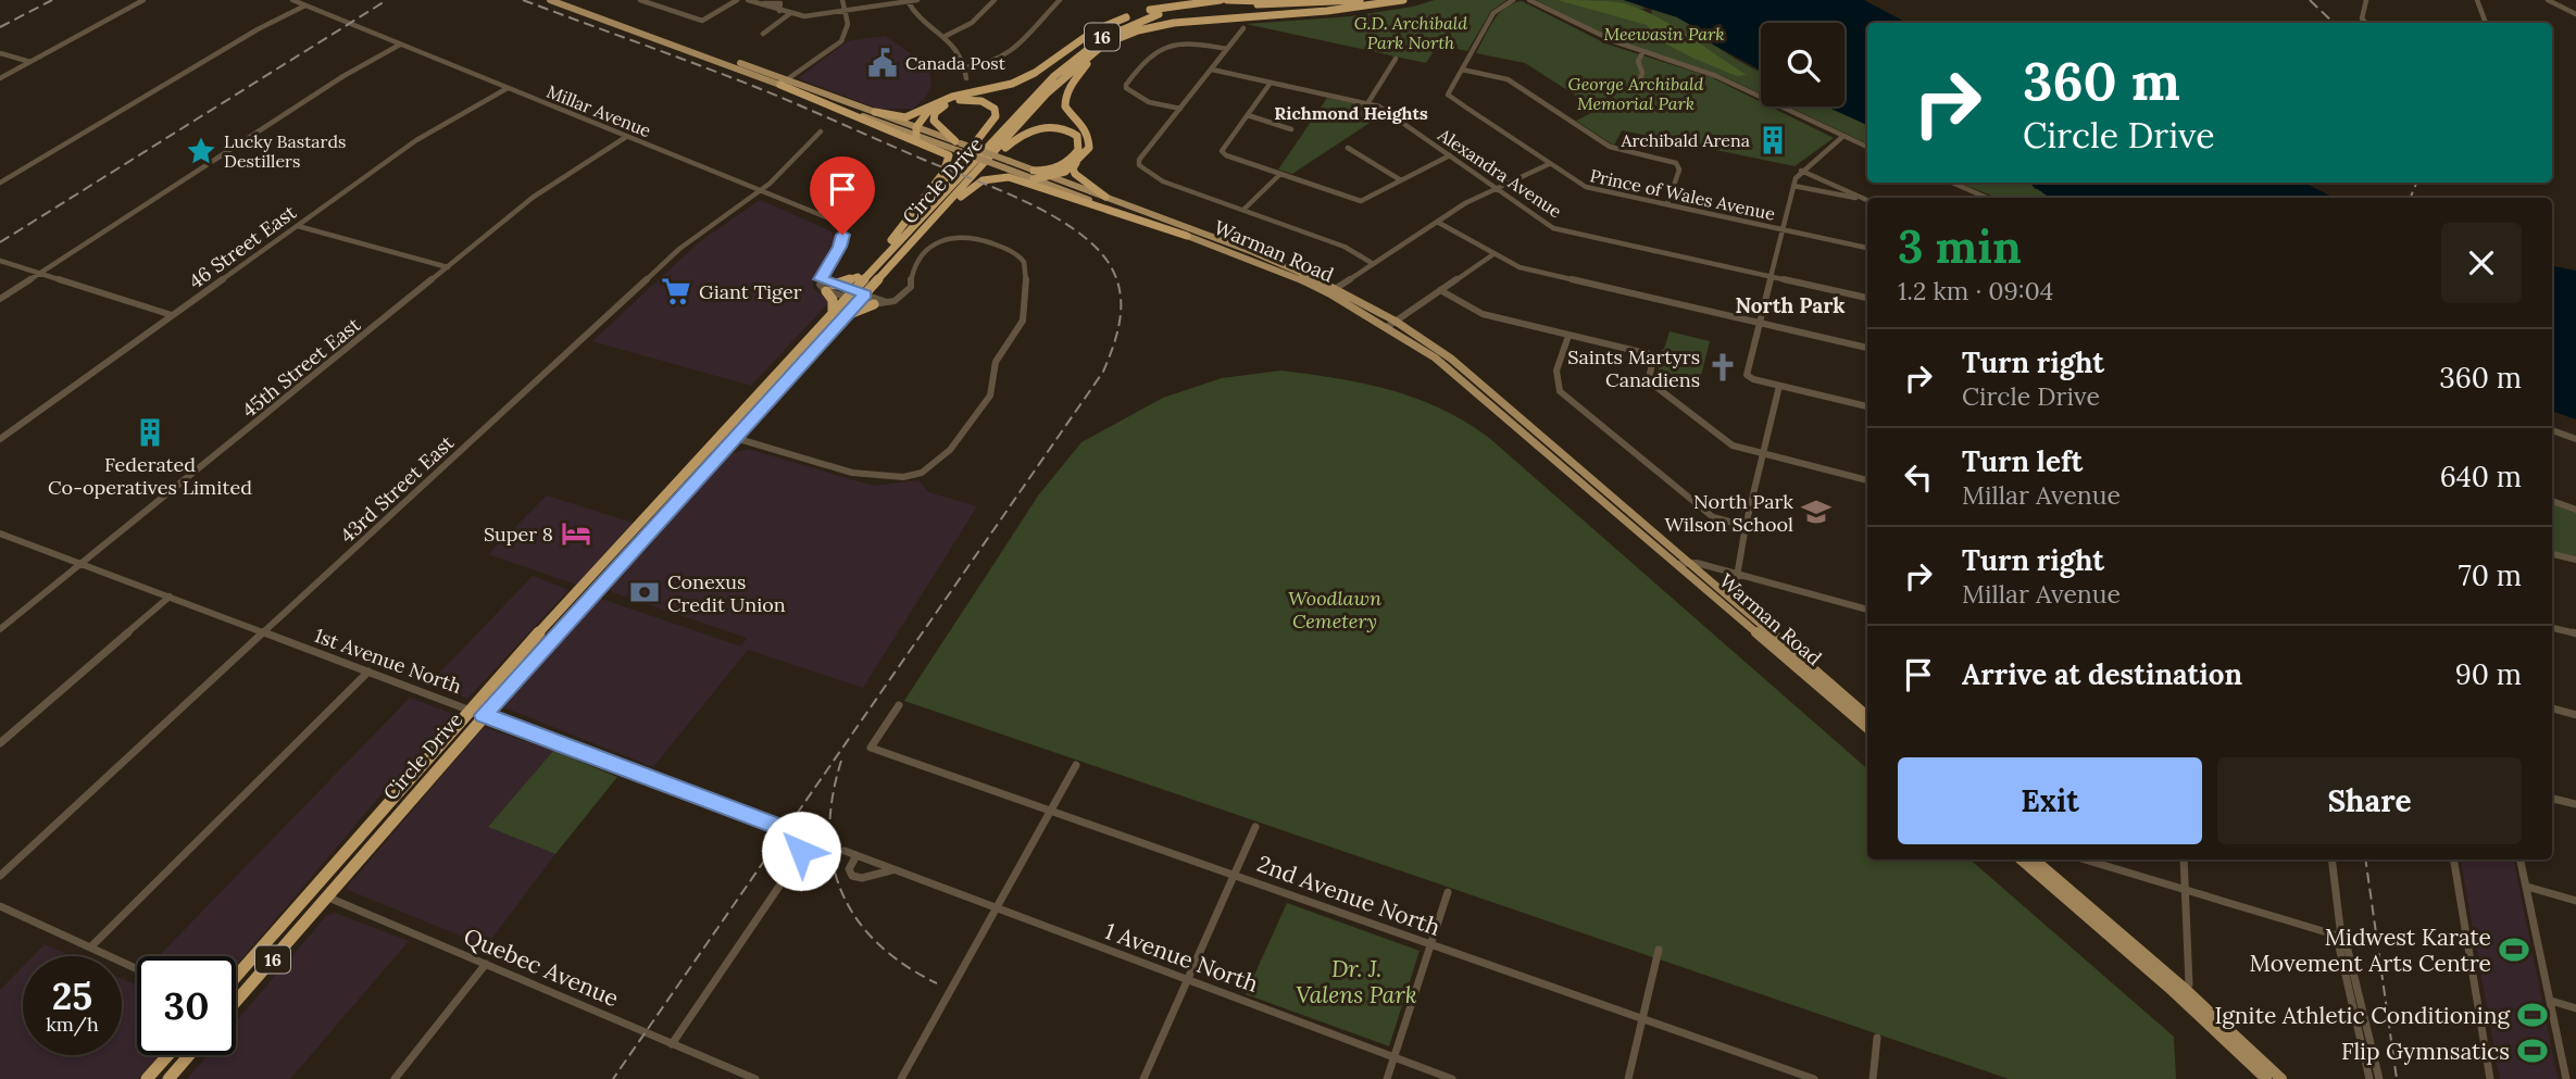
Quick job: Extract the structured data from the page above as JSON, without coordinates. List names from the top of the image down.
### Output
{
  "streets": {
    "highway": ["16", "Circle Drive"],
    "main road": ["Warman Road"],
    "street": [
      "Millar Avenue",
      "Alexandra Avenue",
      "Prince of Wales Avenue",
      "46 Street East",
      "45th Street East",
      "43rd Street East",
      "1st Avenue North",
      "2nd Avenue North",
      "1 Avenue North",
      "Quebec Avenue"
    ]
  },
  "crossings": [
    ["Millar Avenue", "46 Street East"],
    ["Millar Avenue", "45th Street East"],
    ["Millar Avenue", "43rd Street East"],
    ["Circle Drive", "1st Avenue North"],
    ["Circle Drive", "Quebec Avenue"],
    ["45th Street East", "1st Avenue North"],
    ["43rd Street East", "1st Avenue North"],
    ["1st Avenue North", "Quebec Avenue"]
  ],
  "districts": ["Richmond Heights", "North Park"],
  "parks": [
    "G.D. Archibald Park North",
    "Meewasin Park",
    "George Archibald Memorial Park",
    "Woodlawn Cemetery",
    "Dr. J. Valens Park"
  ],
  "places": {
    "public building": ["Canada Post"],
    "building": ["Archibald Arena", "Federated Co-operatives Limited"],
    "place": ["Lucky Bastards Destillers"],
    "supermarket": ["Giant Tiger"],
    "church": ["Saints Martyrs Canadiens"],
    "school or university": ["North Park Wilson School"],
    "hotel": ["Super 8"],
    "bank": ["Conexus Credit Union"],
    "sports": ["Midwest Karate Movement Arts Centre", "Ignite Athletic Conditioning", "Flip Gymnsatics"]
  },
  "page": {
    "turn": ["360 m", "Circle Drive"],
    "heading": ["3 min", "1.2 km · 09:04"],
    "list": [
      {
        "name": "Turn right",
        "note": "Circle Drive",
        "value": "360 m"
      },
      {
        "name": "Turn left",
        "note": "Millar Avenue",
        "value": "640 m"
      },
      {
        "name": "Turn right",
        "note": "Millar Avenue",
        "value": "70 m"
      },
      {
        "name": "Arrive at destination",
        "value": "90 m"
      }
    ],
    "buttons": ["Exit", "Share"],
    "speed": "25 km/h",
    "limit": "30"
  }
}
